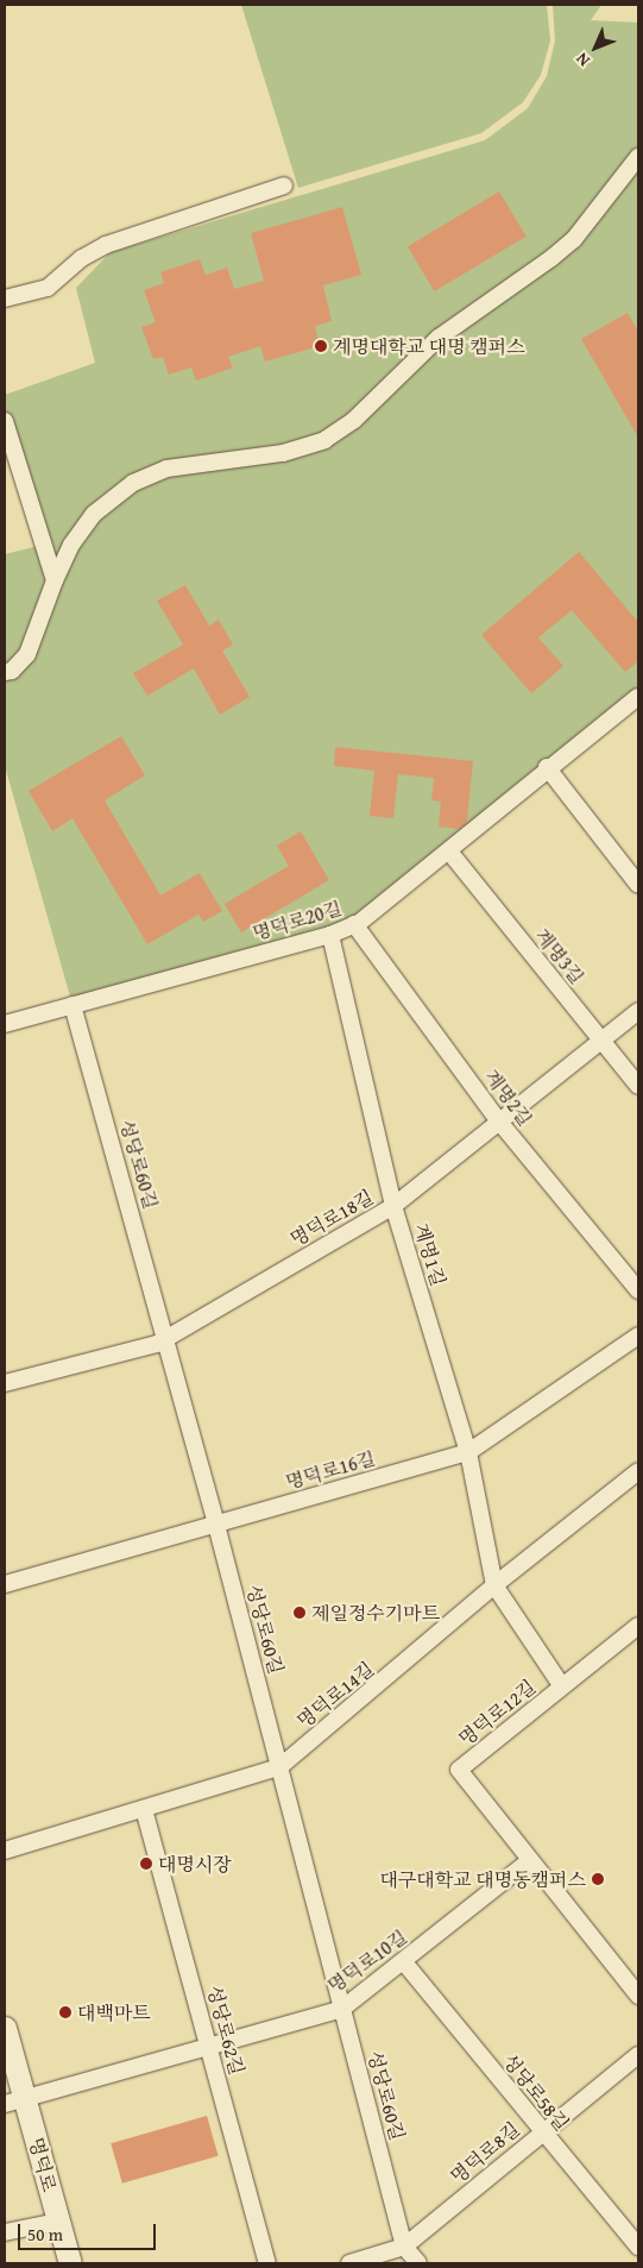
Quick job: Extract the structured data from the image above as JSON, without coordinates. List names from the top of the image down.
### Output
{
  "streets": {
    "main road": ["명덕로"],
    "street": [
      "명덕로20길",
      "계명3길",
      "계명2길",
      "성당로60길",
      "명덕로18길",
      "계명1길",
      "명덕로16길",
      "명덕로14길",
      "명덕로12길",
      "명덕로10길",
      "성당로62길",
      "성당로58길",
      "명덕로8길"
    ]
  },
  "crossings": [
    ["명덕로20길", "계명3길"],
    ["명덕로20길", "계명2길"],
    ["명덕로20길", "성당로60길"],
    ["명덕로20길", "계명1길"],
    ["계명3길", "명덕로18길"],
    ["계명2길", "명덕로18길"],
    ["성당로60길", "명덕로18길"],
    ["성당로60길", "명덕로16길"],
    ["성당로60길", "명덕로14길"],
    ["성당로60길", "명덕로10길"],
    ["성당로60길", "명덕로8길"],
    ["명덕로18길", "계명1길"],
    ["계명1길", "명덕로16길"],
    ["계명1길", "명덕로14길"],
    ["계명1길", "명덕로12길"],
    ["명덕로14길", "명덕로12길"],
    ["명덕로14길", "성당로62길"],
    ["명덕로12길", "명덕로10길"],
    ["명덕로10길", "성당로62길"],
    ["명덕로10길", "성당로58길"],
    ["명덕로10길", "명덕로"],
    ["성당로58길", "명덕로8길"]
  ],
  "places": [
    "계명대학교 대명 캠퍼스",
    "제일정수기마트",
    "대명시장",
    "대구대학교 대명동캠퍼스",
    "대백마트"
  ],
  "scale_bar": "50 m",
  "north": "bottom left"
}
